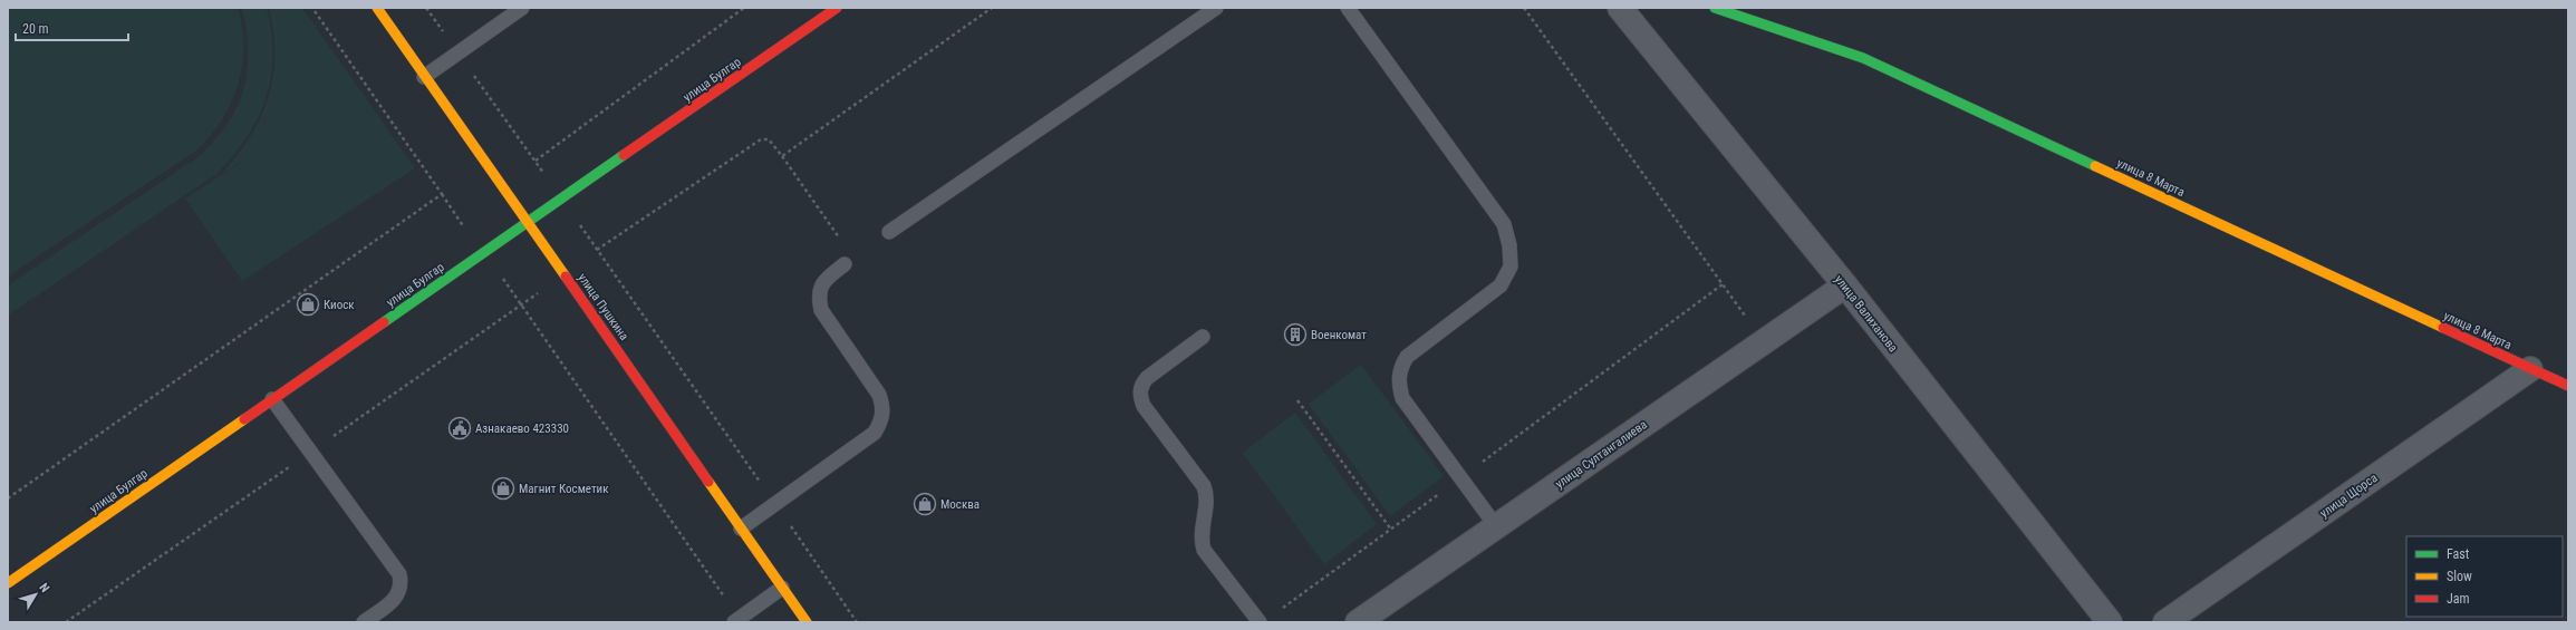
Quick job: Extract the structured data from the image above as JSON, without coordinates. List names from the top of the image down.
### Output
{
  "streets": {
    "street": [
      "улица Булгар",
      "улица 8 Марта",
      "улица Пушкина",
      "улица Валиханова",
      "улица Султангалиева",
      "улица Щорса"
    ]
  },
  "crossings": [
    ["улица Булгар", "улица Пушкина"],
    ["улица 8 Марта", "улица Щорса"],
    ["улица Валиханова", "улица Султангалиева"]
  ],
  "places": {
    "shop": ["Киоск", "Магнит Косметик", "Москва"],
    "building": ["Военкомат"],
    "public building": ["Азнакаево 423330"]
  },
  "legend": ["Fast", "Slow", "Jam"],
  "scale_bar": "20 m",
  "north": "top right"
}
